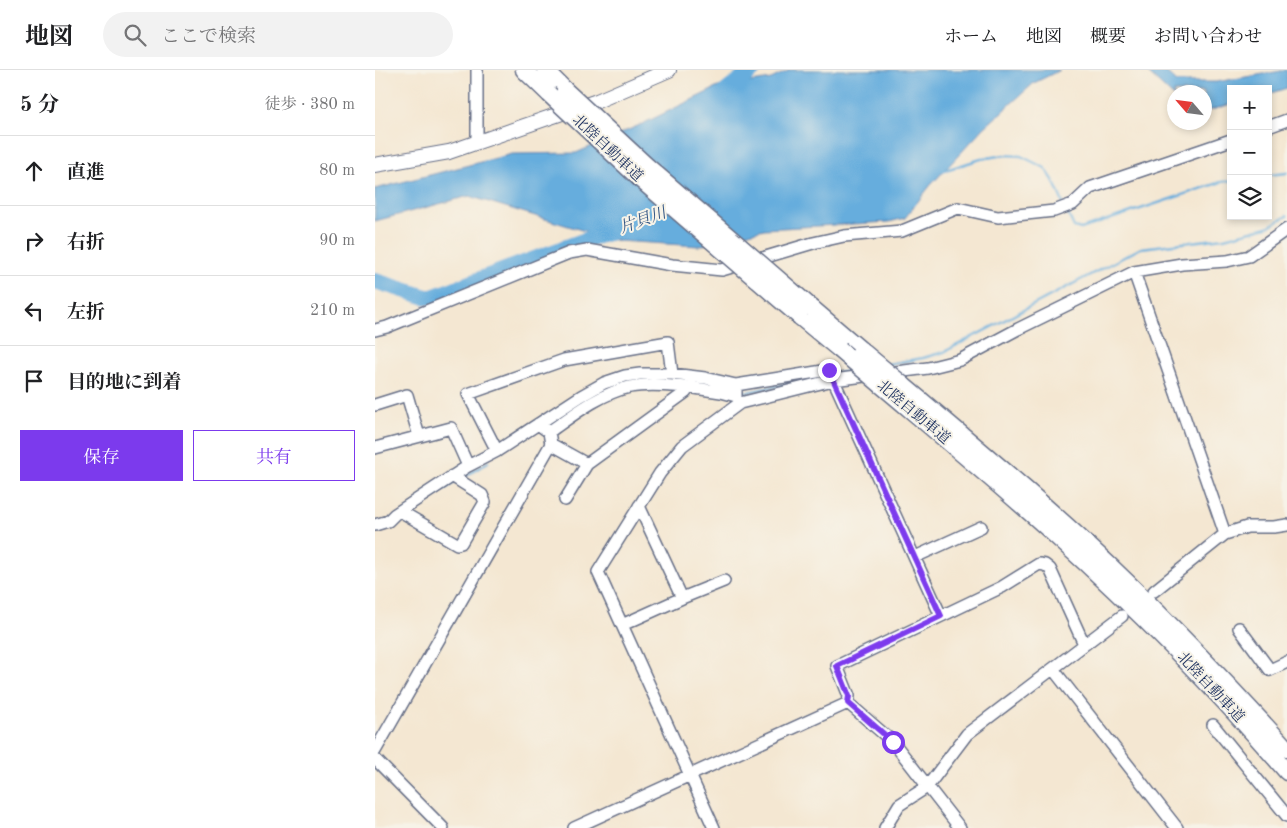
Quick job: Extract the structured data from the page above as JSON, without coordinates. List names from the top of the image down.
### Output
{
  "streets": {
    "highway": ["北陸自動車道"]
  },
  "water": ["片貝川"],
  "north": "top left",
  "page": {
    "header": "地図",
    "search": "ここで検索",
    "nav": [
      "ホーム",
      "地図",
      "概要",
      "お問い合わせ"
    ],
    "heading": ["5 分", "徒歩 · 380 m"],
    "map_buttons": ["+", "−"],
    "list": [
      ["直進", "80 m"],
      ["右折", "90 m"],
      ["左折", "210 m"],
      "目的地に到着"
    ],
    "buttons": ["保存", "共有"]
  }
}
